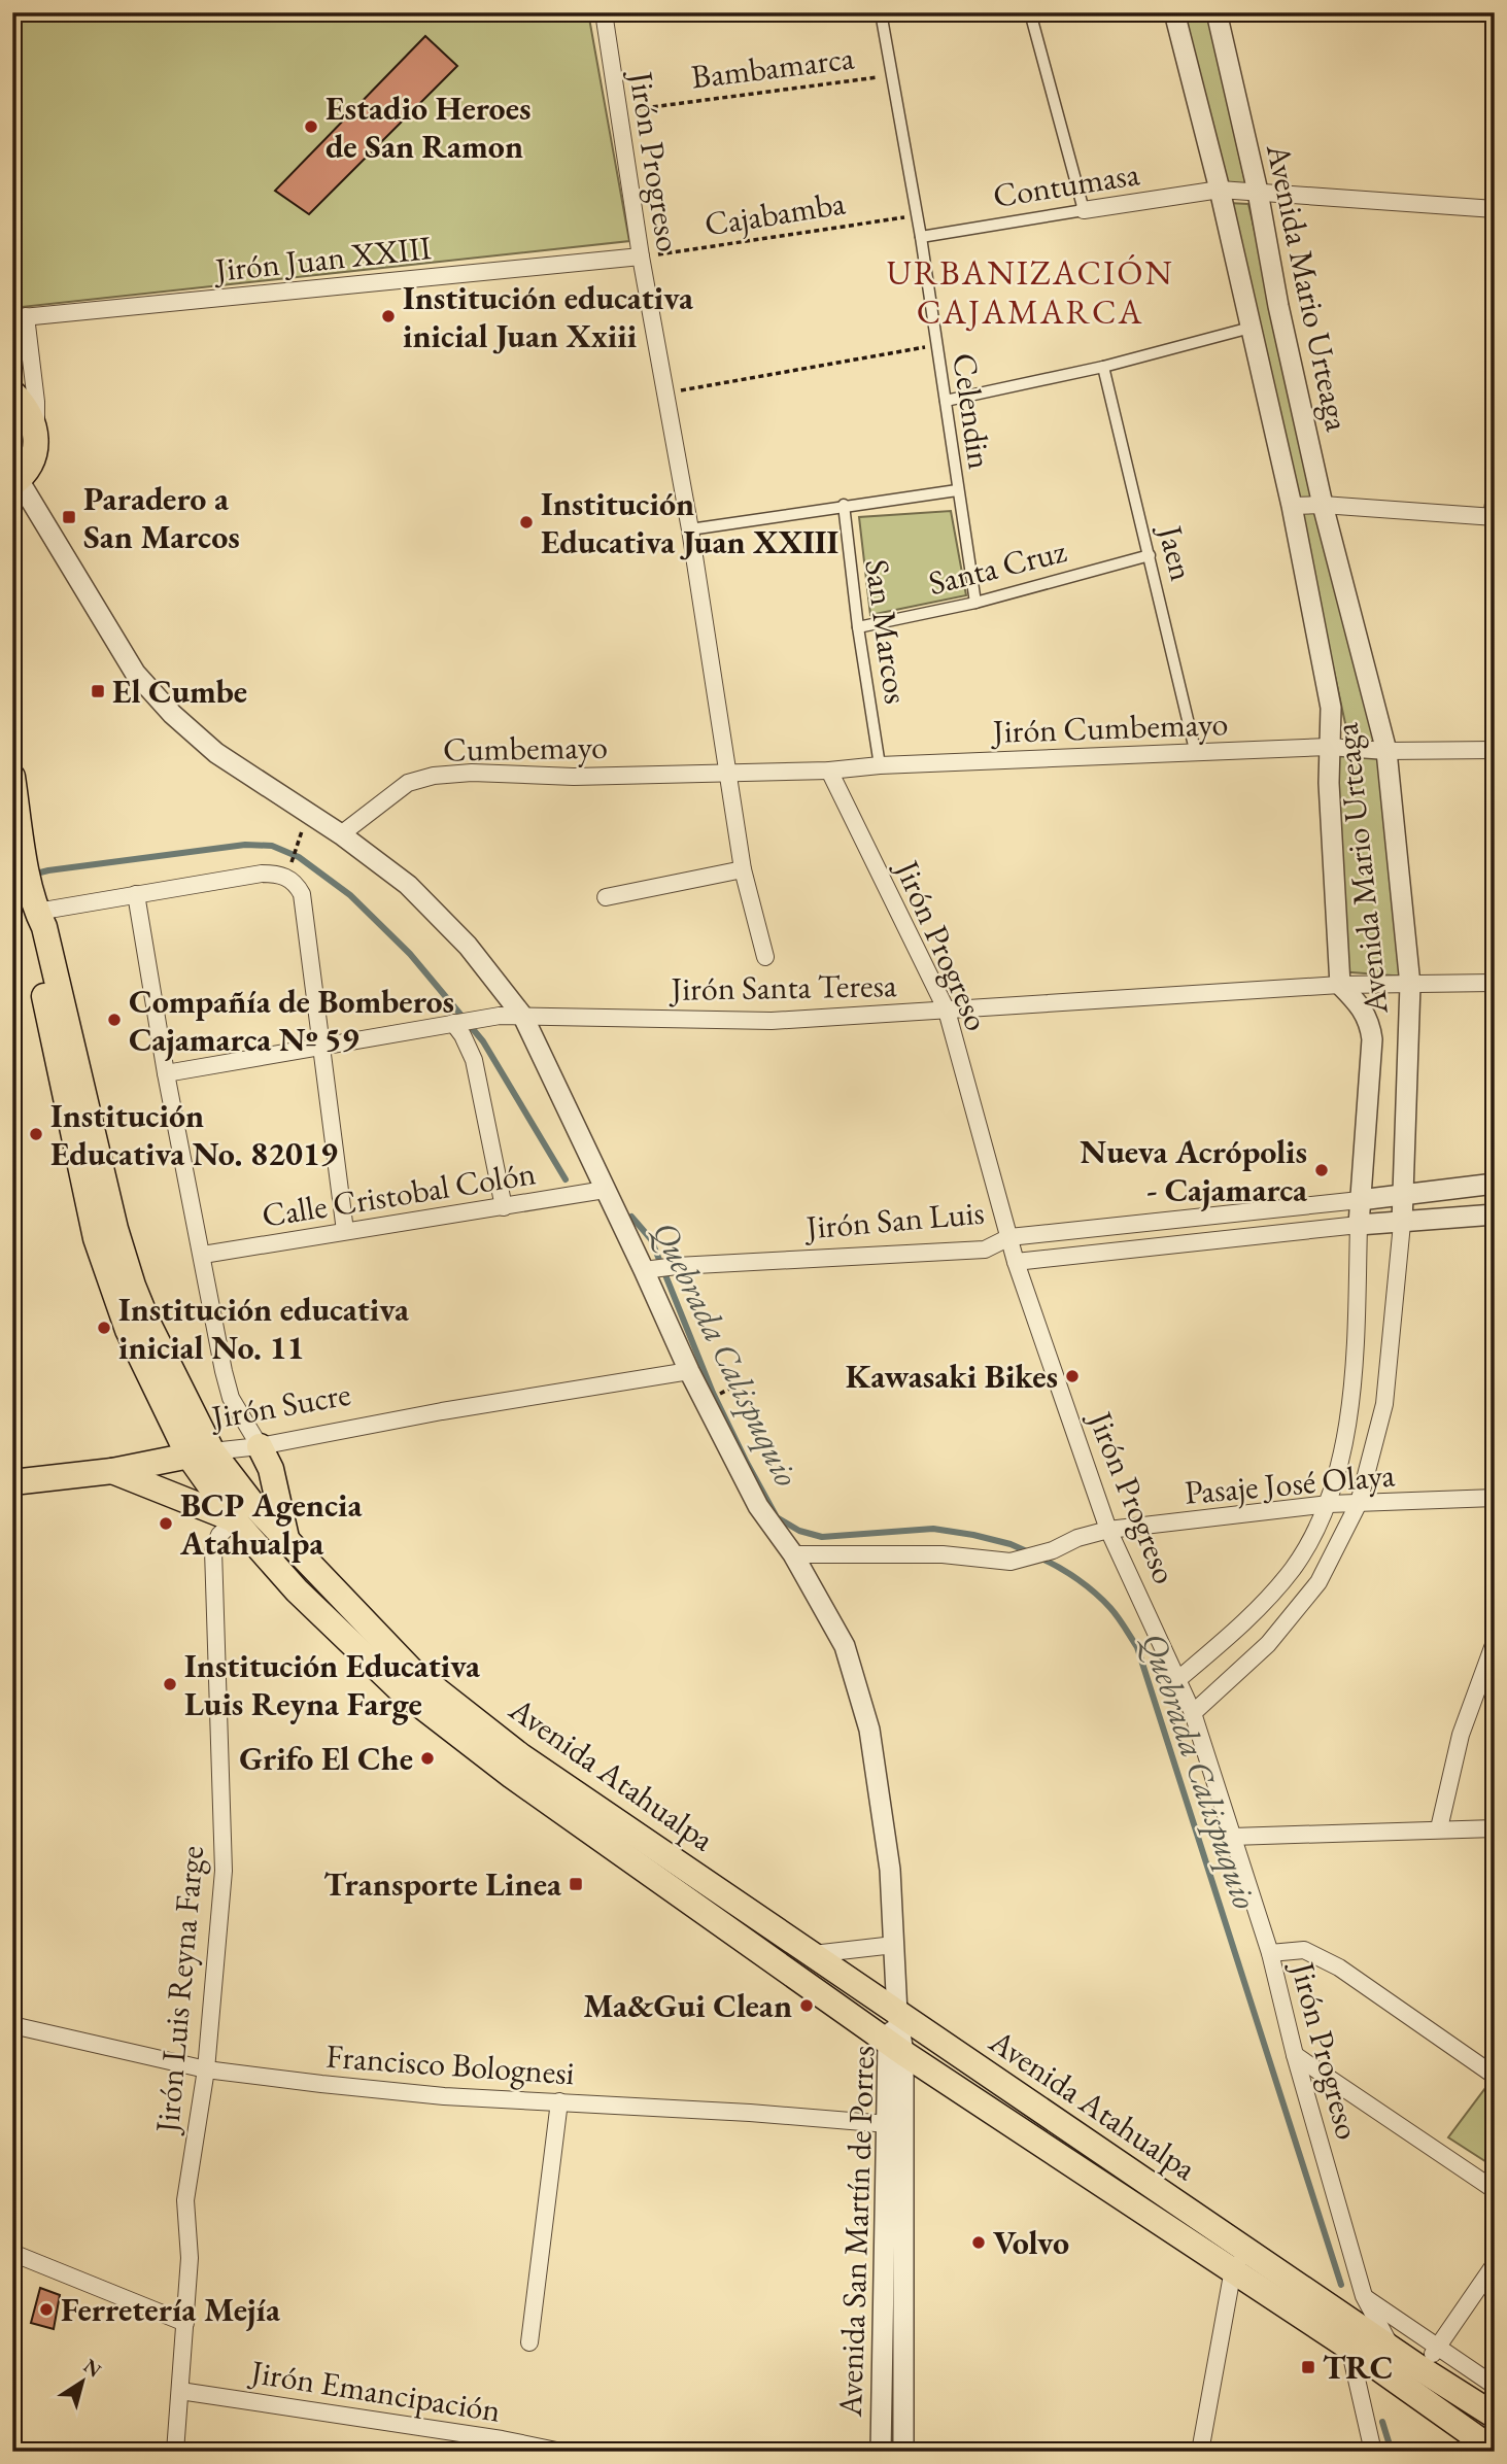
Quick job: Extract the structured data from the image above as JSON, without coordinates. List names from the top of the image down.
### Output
{
  "streets": {
    "main road": ["Jirón Sucre", "Avenida Atahualpa"],
    "street": [
      "Jirón Progreso",
      "Contumasa",
      "Jirón Juan XXIII",
      "Avenida Mario Urteaga",
      "Celendin",
      "Jaen",
      "Santa Cruz",
      "San Marcos",
      "Jirón Cumbemayo",
      "Cumbemayo",
      "Jirón Santa Teresa",
      "Calle Cristobal Colón",
      "Jirón San Luis",
      "Pasaje José Olaya",
      "Jirón Luis Reyna Farge",
      "Francisco Bolognesi",
      "Avenida San Martín de Porres",
      "Jirón Emancipación"
    ],
    "path": ["Bambamarca", "Cajabamba"]
  },
  "crossings": [
    ["Bambamarca", "Jirón Progreso"],
    ["Bambamarca", "Celendin"],
    ["Jirón Progreso", "Cajabamba"],
    ["Jirón Progreso", "Jirón Juan XXIII"],
    ["Jirón Progreso", "Avenida Mario Urteaga"],
    ["Jirón Progreso", "Jirón Cumbemayo"],
    ["Jirón Progreso", "Cumbemayo"],
    ["Jirón Progreso", "Jirón Santa Teresa"],
    ["Jirón Progreso", "Jirón San Luis"],
    ["Jirón Progreso", "Pasaje José Olaya"],
    ["Jirón Progreso", "Avenida Atahualpa"],
    ["Contumasa", "Avenida Mario Urteaga"],
    ["Contumasa", "Celendin"],
    ["Cajabamba", "Jirón Juan XXIII"],
    ["Cajabamba", "Celendin"],
    ["Avenida Mario Urteaga", "Jirón Cumbemayo"],
    ["Avenida Mario Urteaga", "Jirón Santa Teresa"],
    ["Avenida Mario Urteaga", "Jirón San Luis"],
    ["Avenida Mario Urteaga", "Pasaje José Olaya"],
    ["Celendin", "Santa Cruz"],
    ["Jaen", "Santa Cruz"],
    ["Jaen", "Jirón Cumbemayo"],
    ["Santa Cruz", "San Marcos"],
    ["San Marcos", "Jirón Cumbemayo"],
    ["Jirón Cumbemayo", "Cumbemayo"],
    ["Cumbemayo", "Avenida San Martín de Porres"],
    ["Jirón Santa Teresa", "Avenida San Martín de Porres"],
    ["Calle Cristobal Colón", "Avenida San Martín de Porres"],
    ["Jirón San Luis", "Avenida San Martín de Porres"],
    ["Jirón Sucre", "Avenida Atahualpa"],
    ["Jirón Sucre", "Avenida San Martín de Porres"],
    ["Pasaje José Olaya", "Avenida San Martín de Porres"],
    ["Avenida Atahualpa", "Jirón Luis Reyna Farge"],
    ["Avenida Atahualpa", "Avenida San Martín de Porres"],
    ["Jirón Luis Reyna Farge", "Francisco Bolognesi"],
    ["Jirón Luis Reyna Farge", "Jirón Emancipación"],
    ["Francisco Bolognesi", "Avenida San Martín de Porres"]
  ],
  "districts": ["URBANIZACIÓN CAJAMARCA"],
  "water": ["Quebrada Calispuquio"],
  "places": {
    "other": [
      "Estadio Heroes de San Ramon",
      "Institución educativa inicial Juan Xxiii",
      "Institución Educativa Juan XXIII",
      "Compañía de Bomberos Cajamarca Nº 59",
      "Institución Educativa No. 82019",
      "Nueva Acrópolis - Cajamarca",
      "Institución educativa inicial No. 11",
      "Kawasaki Bikes",
      "BCP Agencia Atahualpa",
      "Institución Educativa Luis Reyna Farge",
      "Grifo El Che",
      "Ma&Gui Clean",
      "Volvo",
      "Ferretería Mejía"
    ],
    "transit": [
      "Paradero a San Marcos",
      "El Cumbe",
      "Transporte Linea",
      "TRC"
    ]
  },
  "north": "top right"
}
